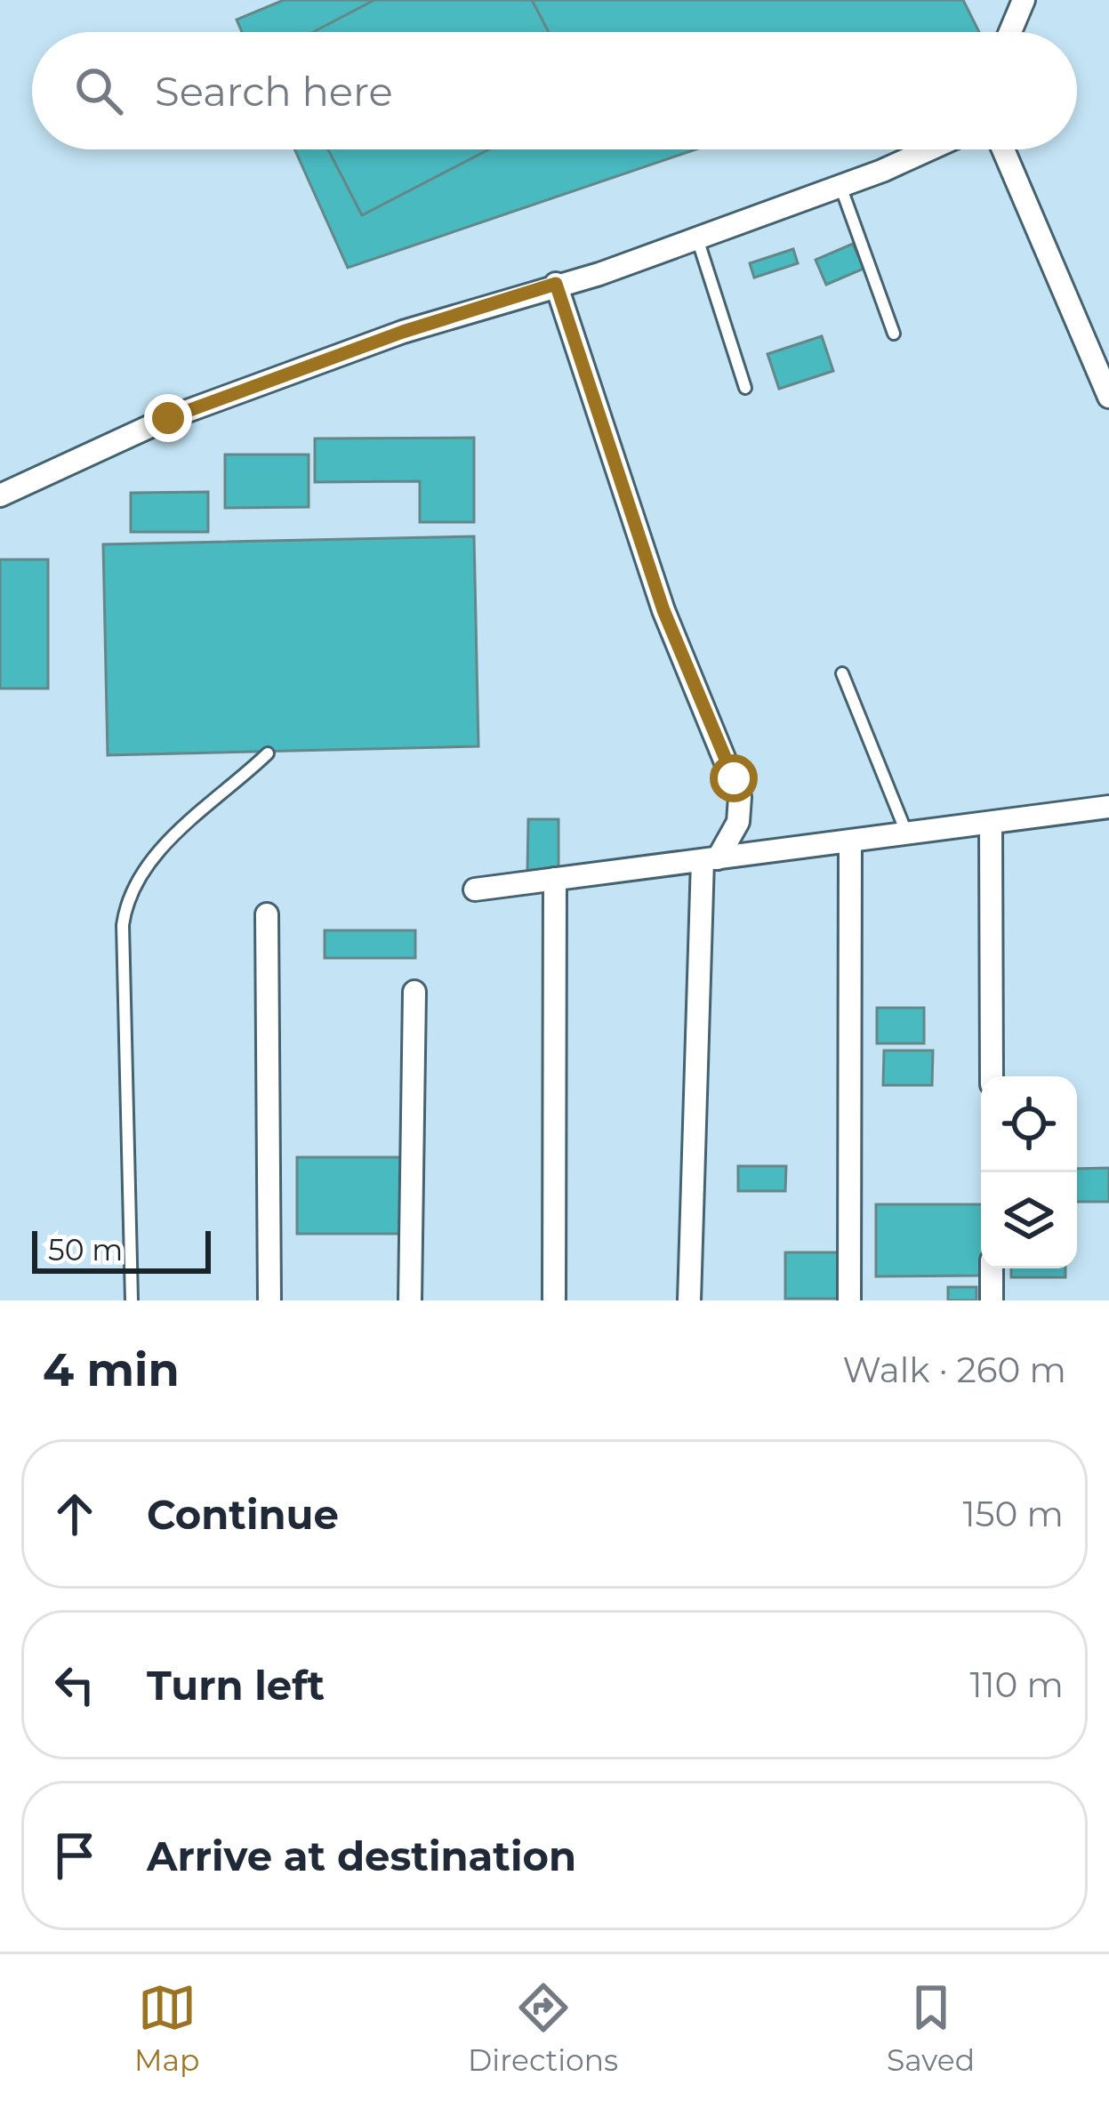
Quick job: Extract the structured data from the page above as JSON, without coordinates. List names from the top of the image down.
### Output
{
  "scale_bar": "50 m",
  "page": {
    "search": "Search here",
    "scale": "50 m",
    "heading": ["4 min", "Walk · 260 m"],
    "list": [
      ["Continue", "150 m"],
      ["Turn left", "110 m"],
      "Arrive at destination"
    ],
    "nav": ["Map", "Directions", "Saved"]
  }
}
